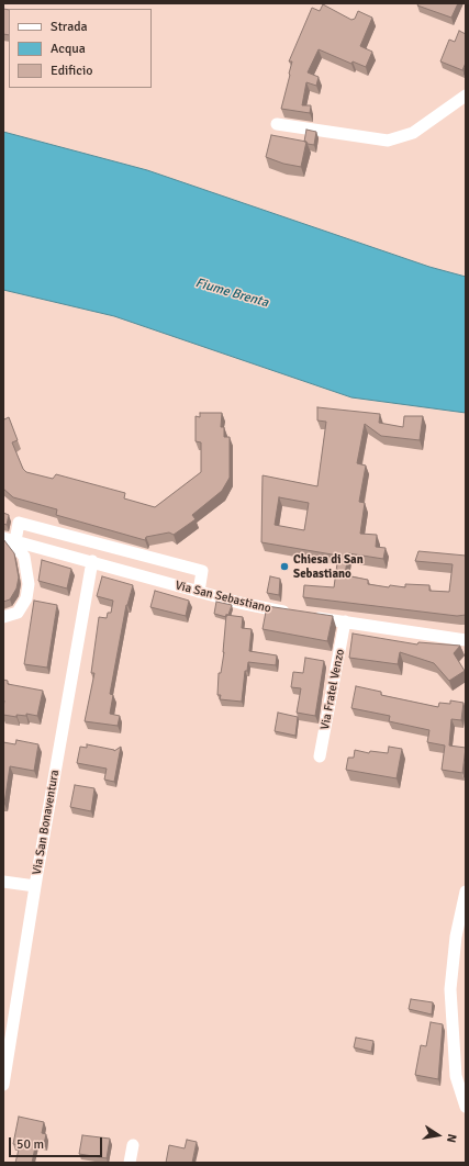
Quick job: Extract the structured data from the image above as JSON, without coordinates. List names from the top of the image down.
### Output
{
  "streets": {
    "street": ["Via San Sebastiano", "Via Fratel Venzo", "Via San Bonaventura"]
  },
  "crossings": [
    ["Via San Sebastiano", "Via San Bonaventura"]
  ],
  "water": ["Fiume Brenta"],
  "places": ["Chiesa di San Sebastiano"],
  "legend": ["Strada", "Acqua", "Edificio"],
  "scale_bar": "50 m",
  "north": "right"
}
